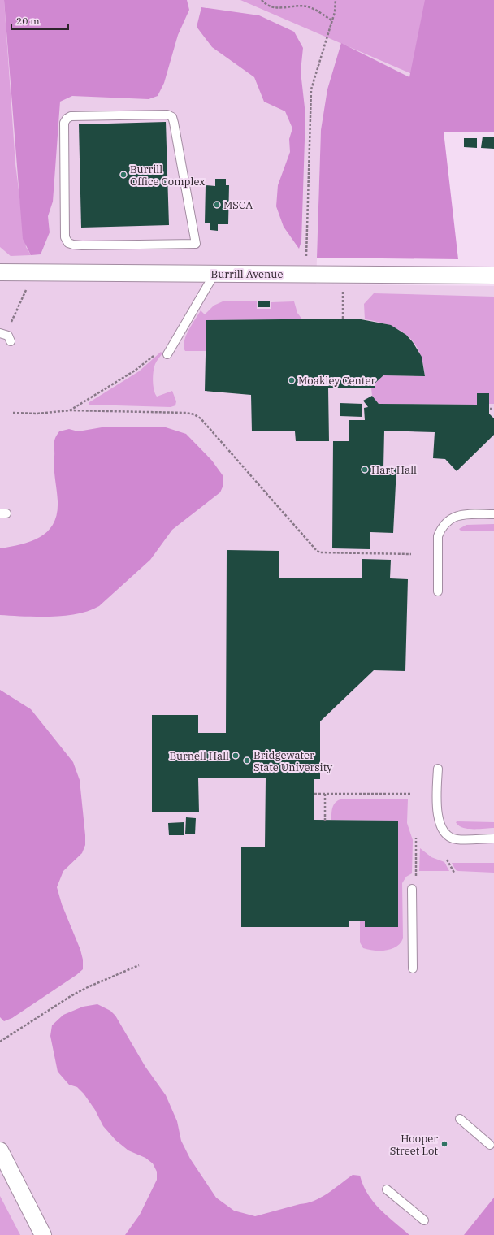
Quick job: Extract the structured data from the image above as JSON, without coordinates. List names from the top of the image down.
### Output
{
  "streets": {
    "street": ["Burrill Avenue"]
  },
  "places": [
    "Burrill Office Complex",
    "MSCA",
    "Moakley Center",
    "Hart Hall",
    "Burnell Hall",
    "Bridgewater State University",
    "Hooper Street Lot"
  ],
  "scale_bar": "20 m"
}
